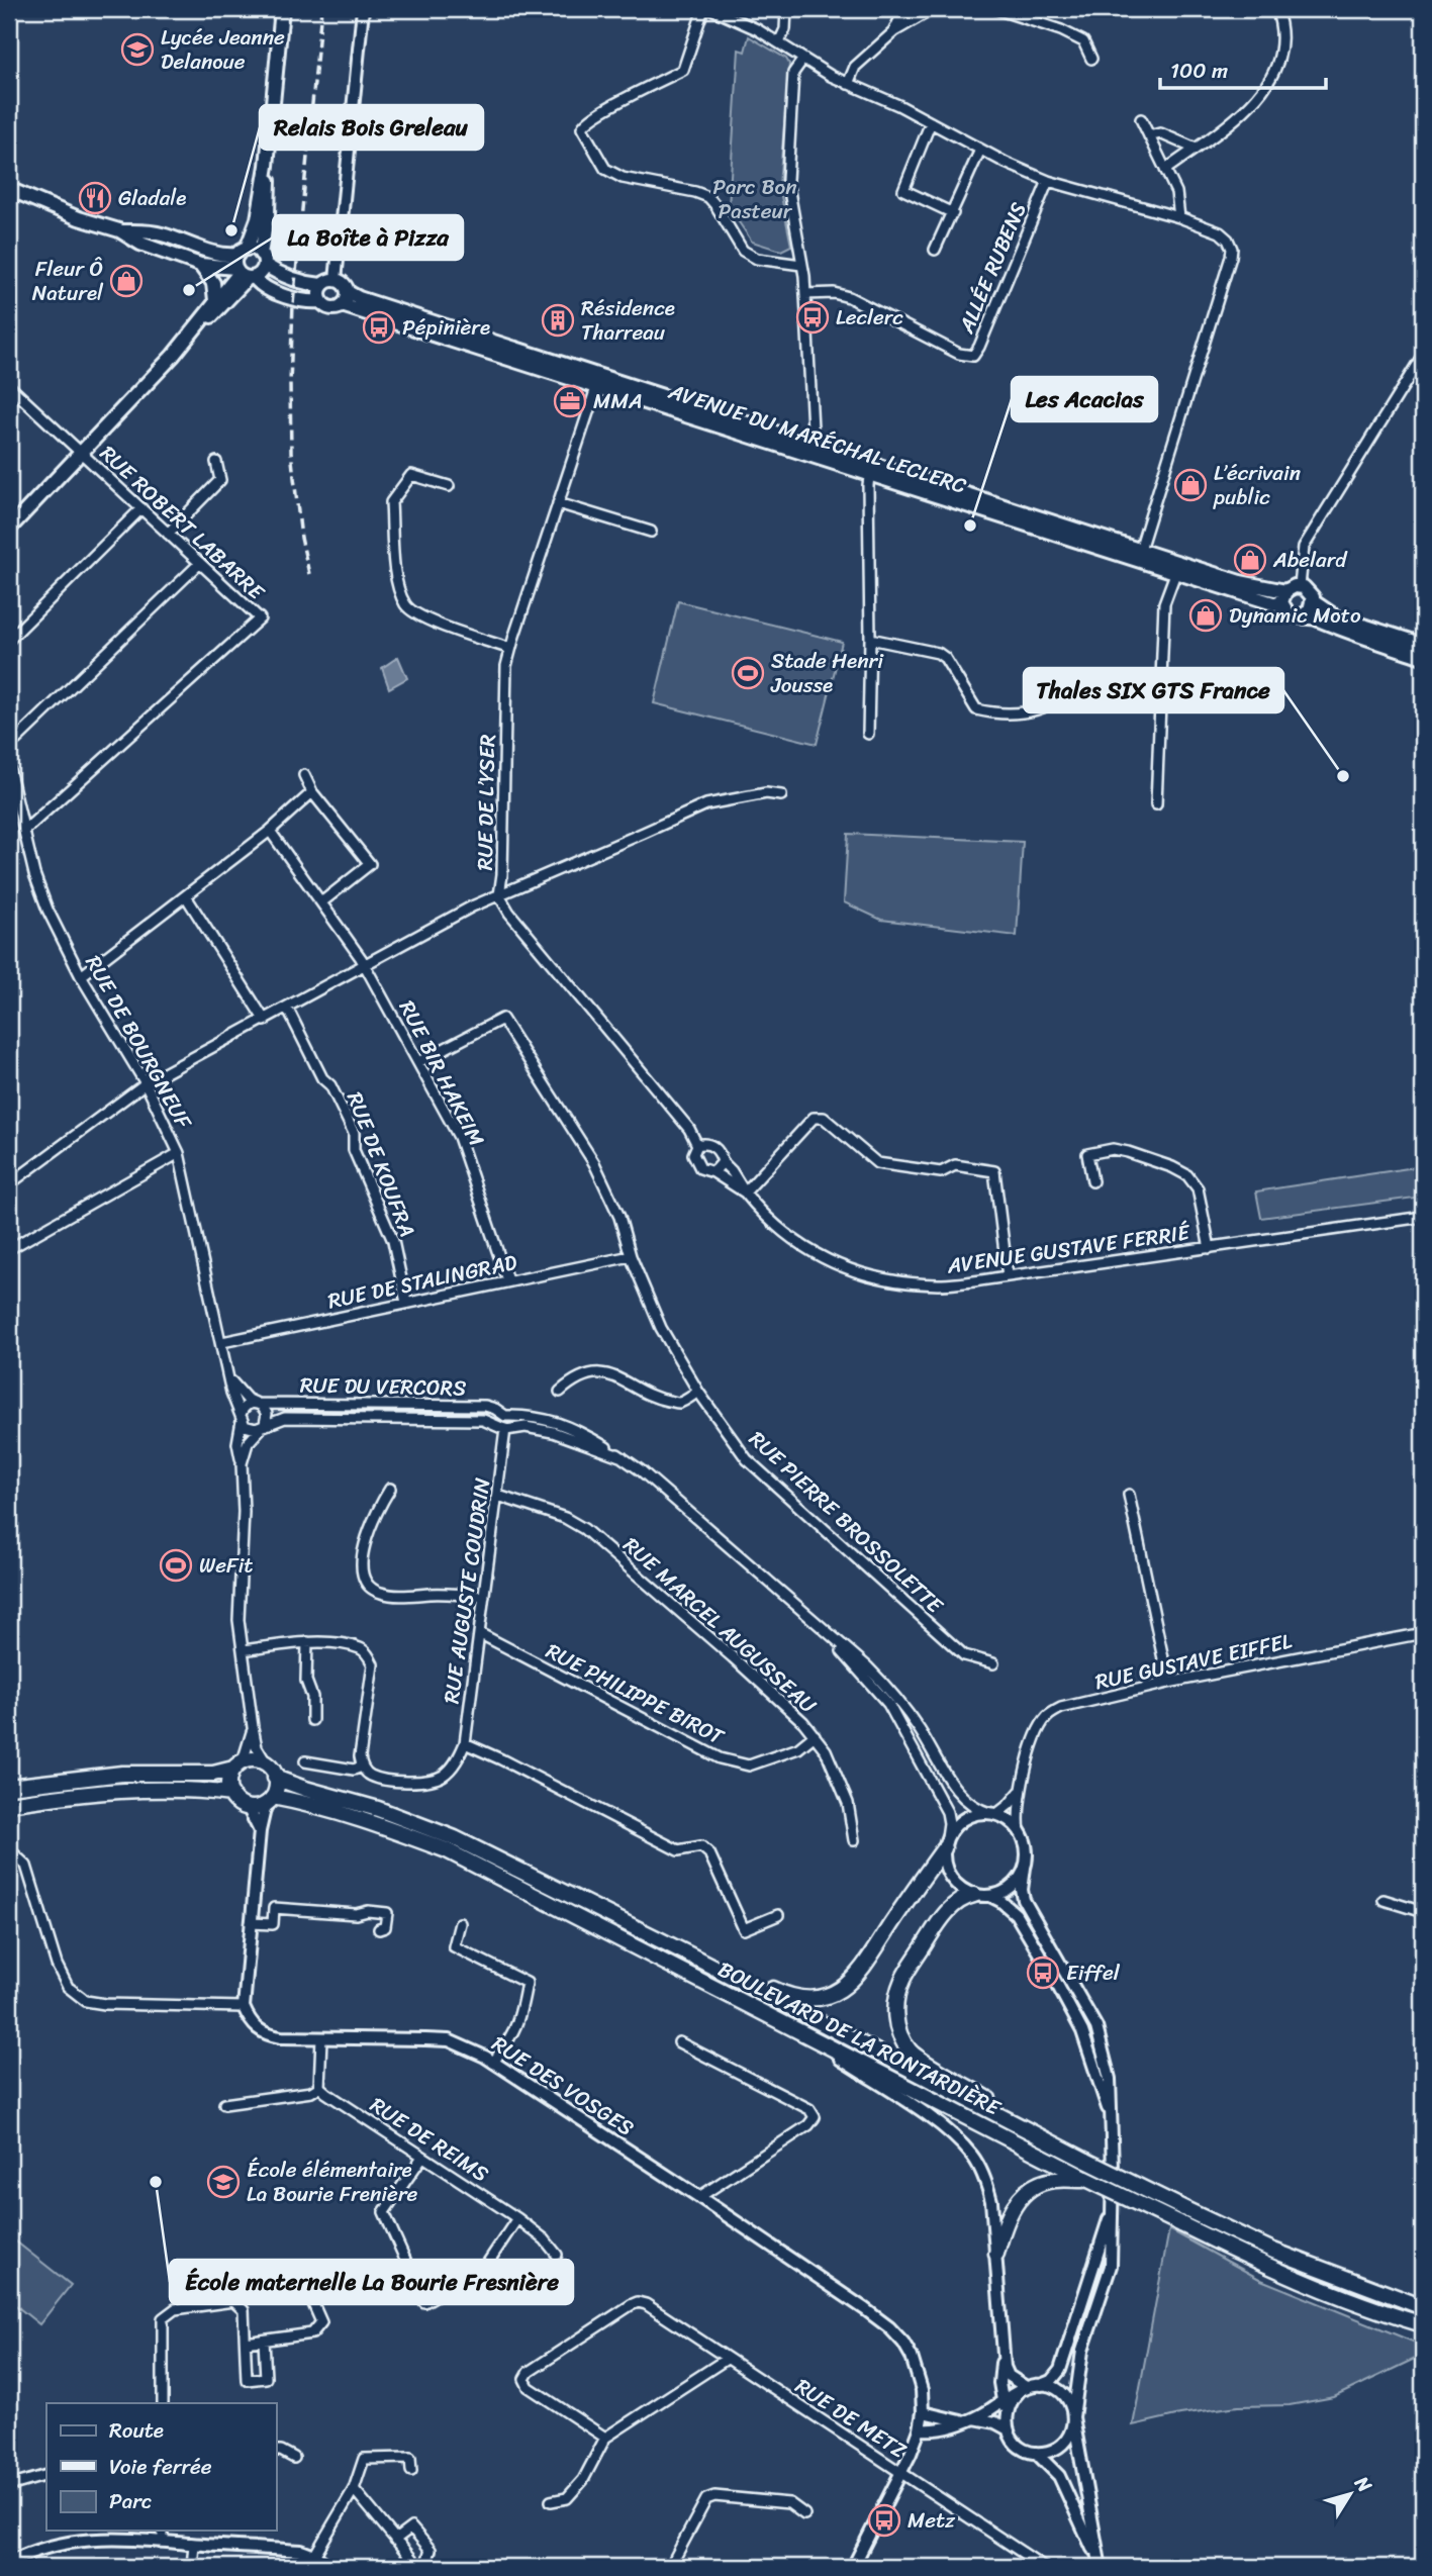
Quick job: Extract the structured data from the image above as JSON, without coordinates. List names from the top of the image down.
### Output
{
  "streets": {
    "main road": ["AVENUE DU MARÉCHAL LECLERC", "BOULEVARD DE LA RONTARDIÈRE"],
    "street": [
      "ALLÉE RUBENS",
      "RUE ROBERT LABARRE",
      "RUE DE L’YSER",
      "RUE DE BOURGNEUF",
      "RUE BIR HAKEIM",
      "RUE DE KOUFRA",
      "AVENUE GUSTAVE FERRIÉ",
      "RUE DE STALINGRAD",
      "RUE DU VERCORS",
      "RUE PIERRE BROSSOLETTE",
      "RUE AUGUSTE COUDRIN",
      "RUE MARCEL AUGUSSEAU",
      "RUE GUSTAVE EIFFEL",
      "RUE PHILIPPE BIROT",
      "RUE DES VOSGES",
      "RUE DE REIMS",
      "RUE DE METZ"
    ]
  },
  "crossings": [
    ["AVENUE DU MARÉCHAL LECLERC", "RUE DE L’YSER"],
    ["RUE ROBERT LABARRE", "RUE DE BOURGNEUF"],
    ["RUE DE L’YSER", "RUE DE BOURGNEUF"],
    ["RUE DE L’YSER", "RUE BIR HAKEIM"],
    ["RUE DE L’YSER", "RUE DE KOUFRA"],
    ["RUE DE BOURGNEUF", "RUE DE STALINGRAD"],
    ["RUE DE BOURGNEUF", "RUE DU VERCORS"],
    ["RUE DE BOURGNEUF", "BOULEVARD DE LA RONTARDIÈRE"],
    ["RUE BIR HAKEIM", "RUE DE STALINGRAD"],
    ["RUE BIR HAKEIM", "RUE PIERRE BROSSOLETTE"],
    ["RUE DE KOUFRA", "RUE DE STALINGRAD"],
    ["RUE DE STALINGRAD", "RUE PIERRE BROSSOLETTE"],
    ["RUE DU VERCORS", "RUE AUGUSTE COUDRIN"],
    ["RUE DU VERCORS", "RUE GUSTAVE EIFFEL"],
    ["RUE AUGUSTE COUDRIN", "RUE MARCEL AUGUSSEAU"],
    ["RUE AUGUSTE COUDRIN", "RUE PHILIPPE BIROT"],
    ["RUE MARCEL AUGUSSEAU", "RUE PHILIPPE BIROT"],
    ["RUE DES VOSGES", "RUE DE METZ"]
  ],
  "parks": ["Parc Bon Pasteur"],
  "places": {
    "school or university": ["Lycée Jeanne Delanoue", "École élémentaire La Bourie Frenière"],
    "restaurant": ["Gladale"],
    "other": [
      "Relais Bois Greleau",
      "La Boîte à Pizza",
      "Les Acacias",
      "Thales SIX GTS France",
      "École maternelle La Bourie Fresnière"
    ],
    "shop": [
      "Fleur Ô Naturel",
      "L’écrivain public",
      "Abelard",
      "Dynamic Moto"
    ],
    "bus stop": [
      "Leclerc",
      "Pépinière",
      "Eiffel",
      "Metz"
    ],
    "building": ["Résidence Tharreau"],
    "office": ["MMA"],
    "sports": ["Stade Henri Jousse", "WeFit"]
  },
  "legend": ["Route", "Voie ferrée", "Parc"],
  "scale_bar": "100 m",
  "north": "top right"
}
